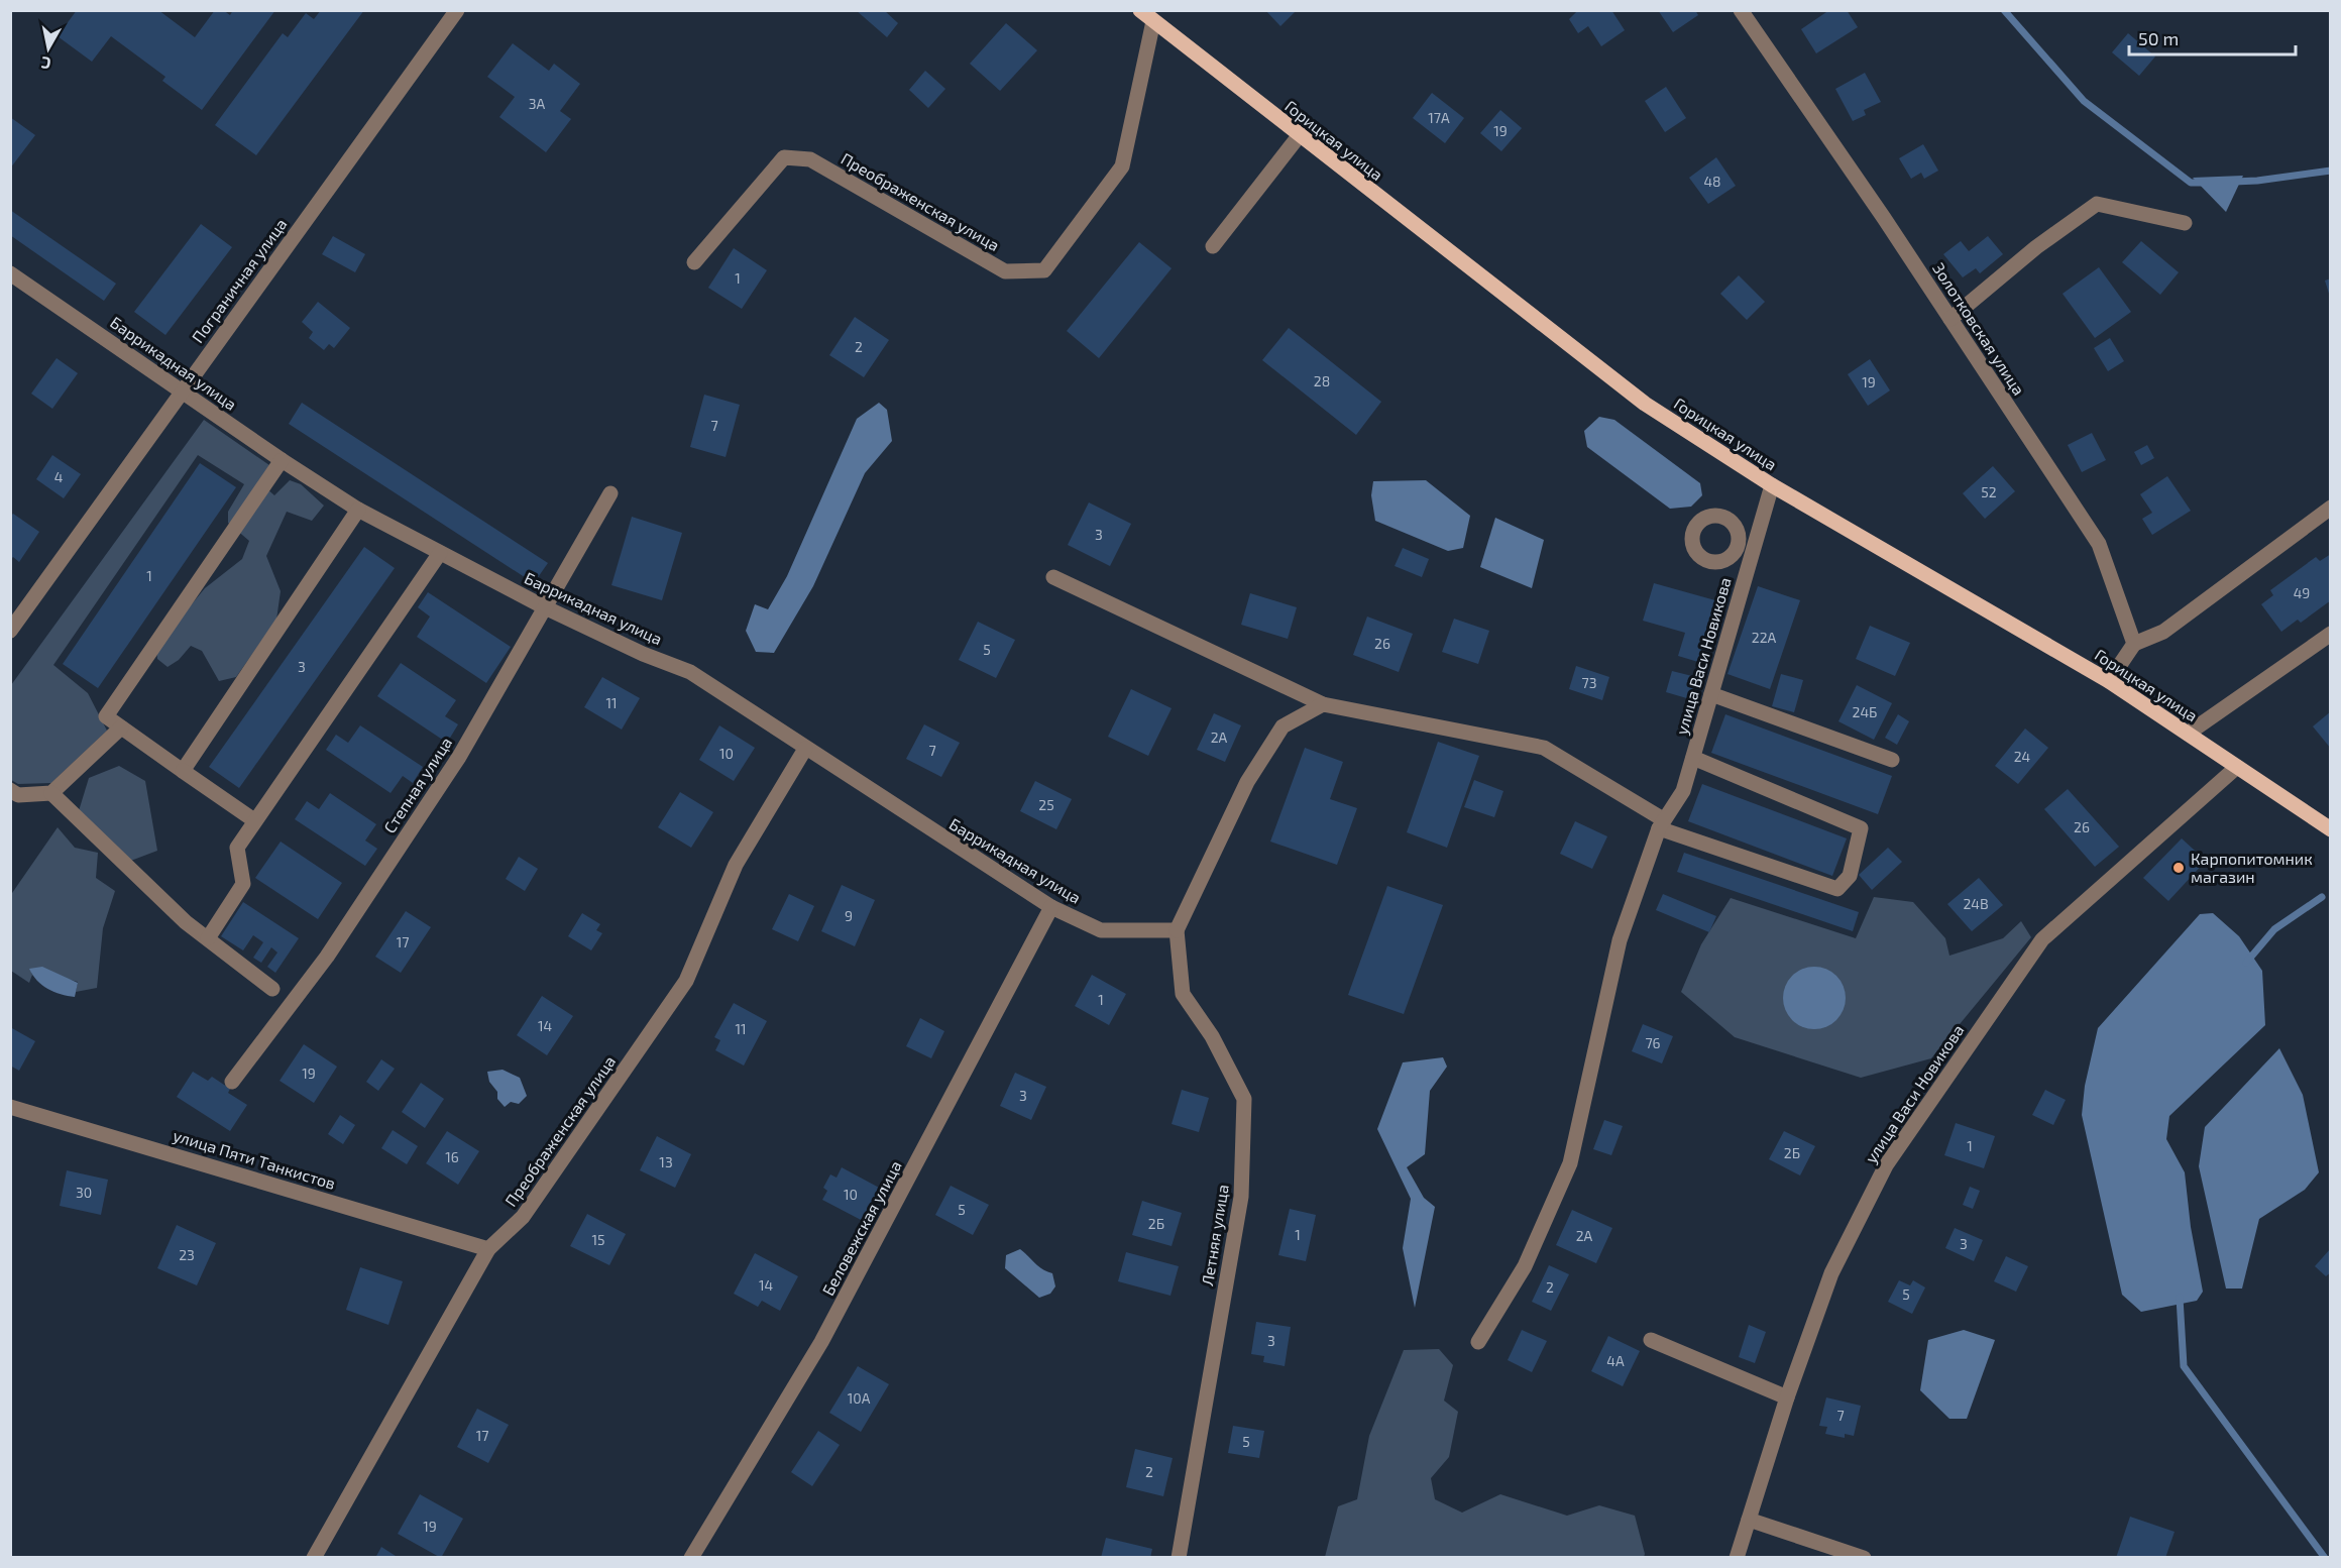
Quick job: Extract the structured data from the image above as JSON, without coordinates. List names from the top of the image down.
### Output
{
  "streets": {
    "main road": ["Горицкая улица"],
    "street": [
      "Преображенская улица",
      "Пограничная улица",
      "Золотковская улица",
      "Баррикадная улица",
      "улица Васи Новикова",
      "Степная улица",
      "улица Пяти Танкистов",
      "Беловежская улица",
      "Летняя улица"
    ]
  },
  "crossings": [
    ["Горицкая улица", "Преображенская улица"],
    ["Горицкая улица", "улица Васи Новикова"],
    ["Преображенская улица", "Баррикадная улица"],
    ["Преображенская улица", "улица Пяти Танкистов"],
    ["Пограничная улица", "Баррикадная улица"],
    ["Баррикадная улица", "Степная улица"],
    ["Баррикадная улица", "Беловежская улица"],
    ["Баррикадная улица", "Летняя улица"]
  ],
  "places": ["Карпопитомник магазин"],
  "house_numbers": [
    "3А",
    "17А",
    "19",
    "48",
    "1",
    "2",
    "28",
    "19",
    "7",
    "4",
    "52",
    "3",
    "1",
    "49",
    "22А",
    "26",
    "5",
    "3",
    "73",
    "11",
    "24Б",
    "2А",
    "7",
    "10",
    "24",
    "25",
    "26",
    "24В",
    "9",
    "17",
    "1",
    "14",
    "11",
    "76",
    "19",
    "3",
    "1",
    "2Б",
    "16",
    "13",
    "30",
    "10",
    "5",
    "2Б",
    "1",
    "2А",
    "15",
    "3",
    "23",
    "14",
    "2",
    "5",
    "3",
    "4А",
    "10А",
    "7",
    "17",
    "5",
    "2",
    "19"
  ],
  "scale_bar": "50 m",
  "north": "bottom"
}
